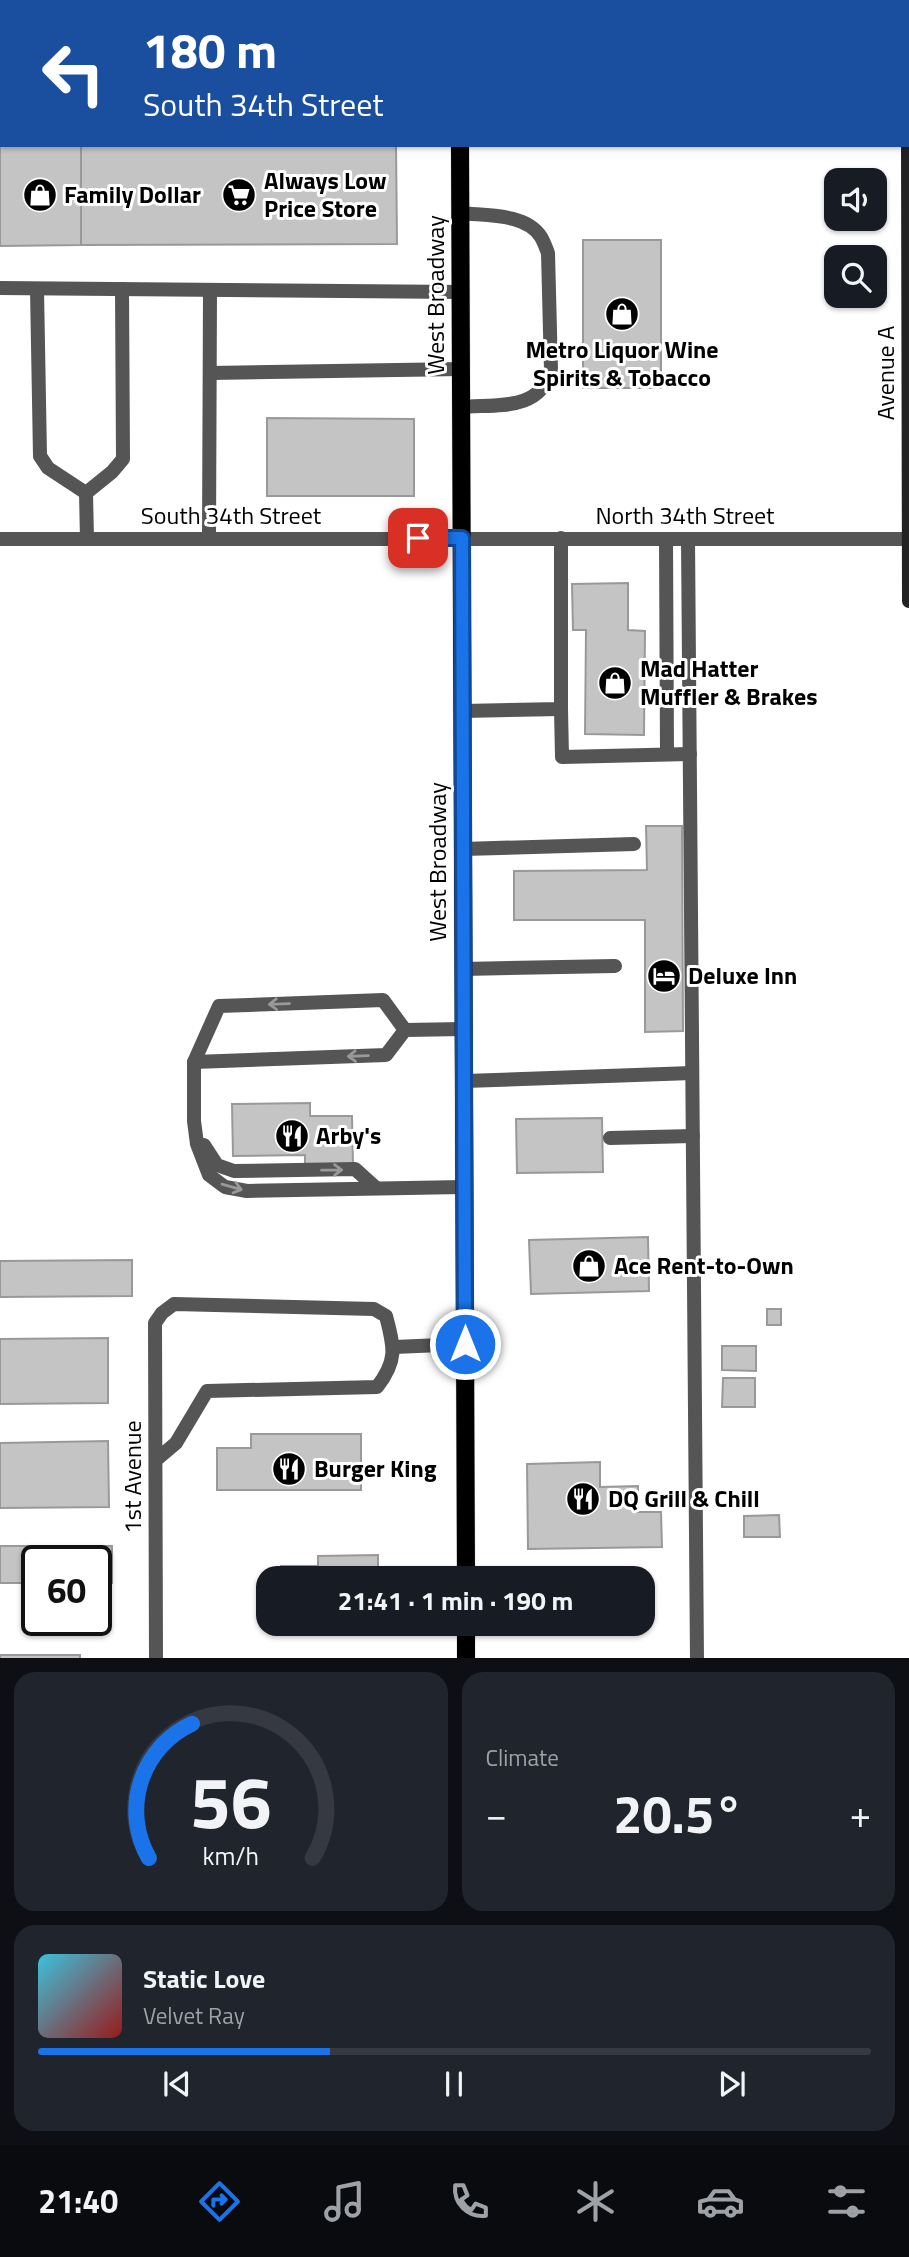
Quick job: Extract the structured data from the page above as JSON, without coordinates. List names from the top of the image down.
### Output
{
  "streets": {
    "main road": ["West Broadway"],
    "street": [
      "Avenue A",
      "South 34th Street",
      "North 34th Street",
      "1st Avenue"
    ]
  },
  "crossings": [
    ["West Broadway", "South 34th Street"],
    ["West Broadway", "North 34th Street"],
    ["Avenue A", "North 34th Street"],
    ["South 34th Street", "North 34th Street"]
  ],
  "places": {
    "shop": [
      "Family Dollar",
      "Metro Liquor Wine Spirits & Tobacco",
      "Mad Hatter Muffler & Brakes",
      "Ace Rent-to-Own"
    ],
    "supermarket": ["Always Low Price Store"],
    "hotel": ["Deluxe Inn"],
    "restaurant": ["Arby's", "Burger King", "DQ Grill & Chill"]
  },
  "page": {
    "turn": ["180 m", "South 34th Street"],
    "limit": "60",
    "trip": "21:41 · 1 min · 190 m",
    "tile": "Climate",
    "heat": ["−", "20.5°", "+"],
    "song": ["Static Love", "Velvet Ray"],
    "tabs": "21:40",
    "gauge": ["56", "km/h"]
  }
}
